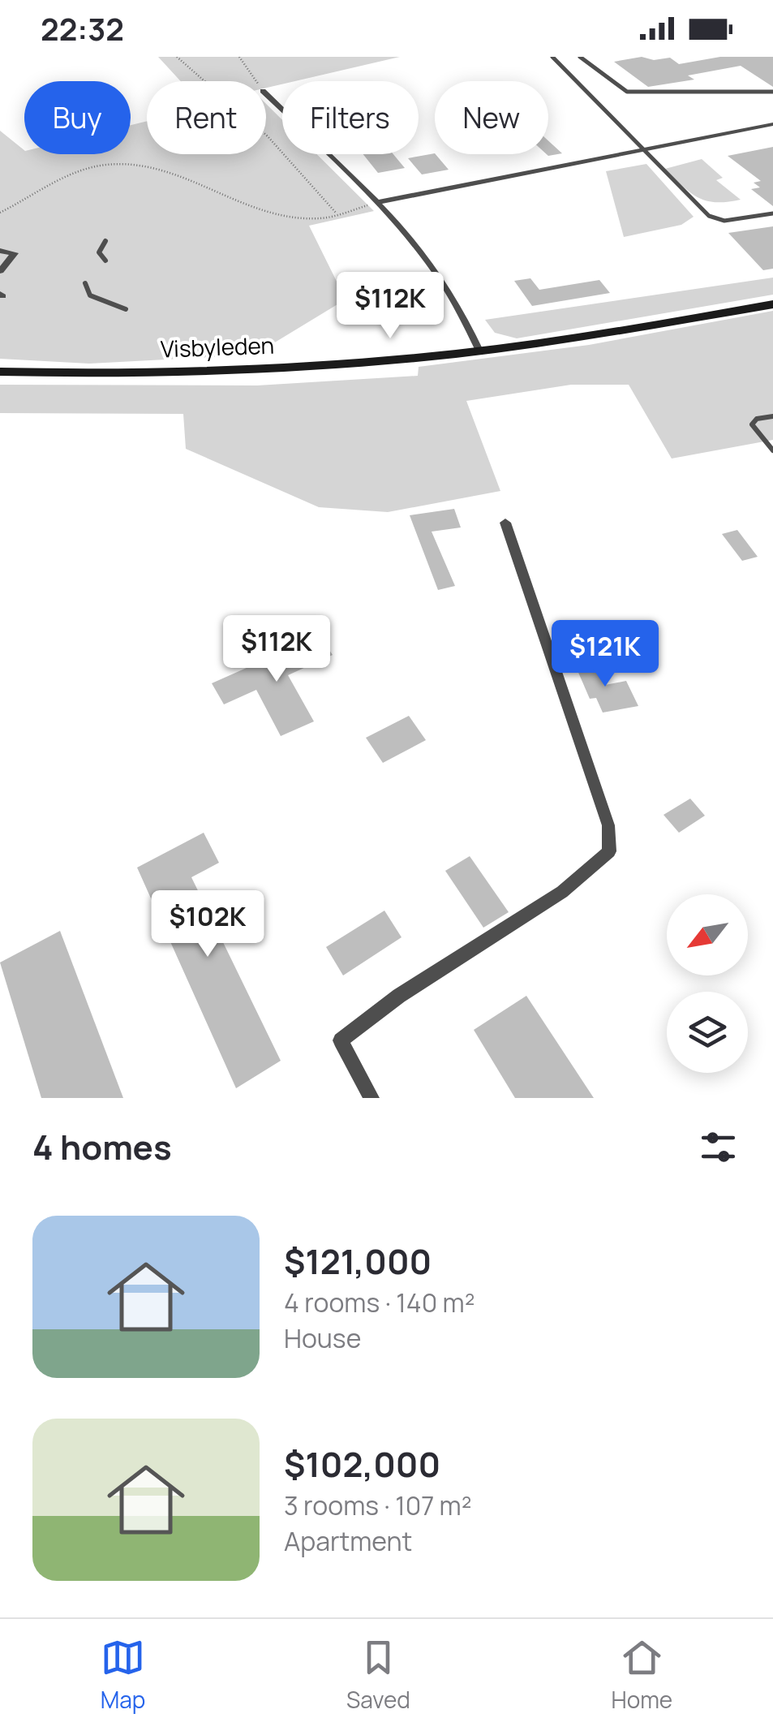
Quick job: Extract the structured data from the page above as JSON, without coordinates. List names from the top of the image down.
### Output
{
  "streets": {
    "main road": ["Visbyleden"]
  },
  "north": "bottom left",
  "page": {
    "status": "22:32",
    "chip": [
      "Buy",
      "Rent",
      "Filters",
      "New"
    ],
    "price": [
      "$112K",
      "$112K",
      "$121K",
      "$102K"
    ],
    "heading": "4 homes",
    "list": [
      {
        "name": "$121,000",
        "note": "4 rooms · 140 m² · House"
      },
      {
        "name": "$102,000",
        "note": "3 rooms · 107 m² · Apartment"
      }
    ],
    "tabs": ["Map", "Saved", "Home"]
  }
}
